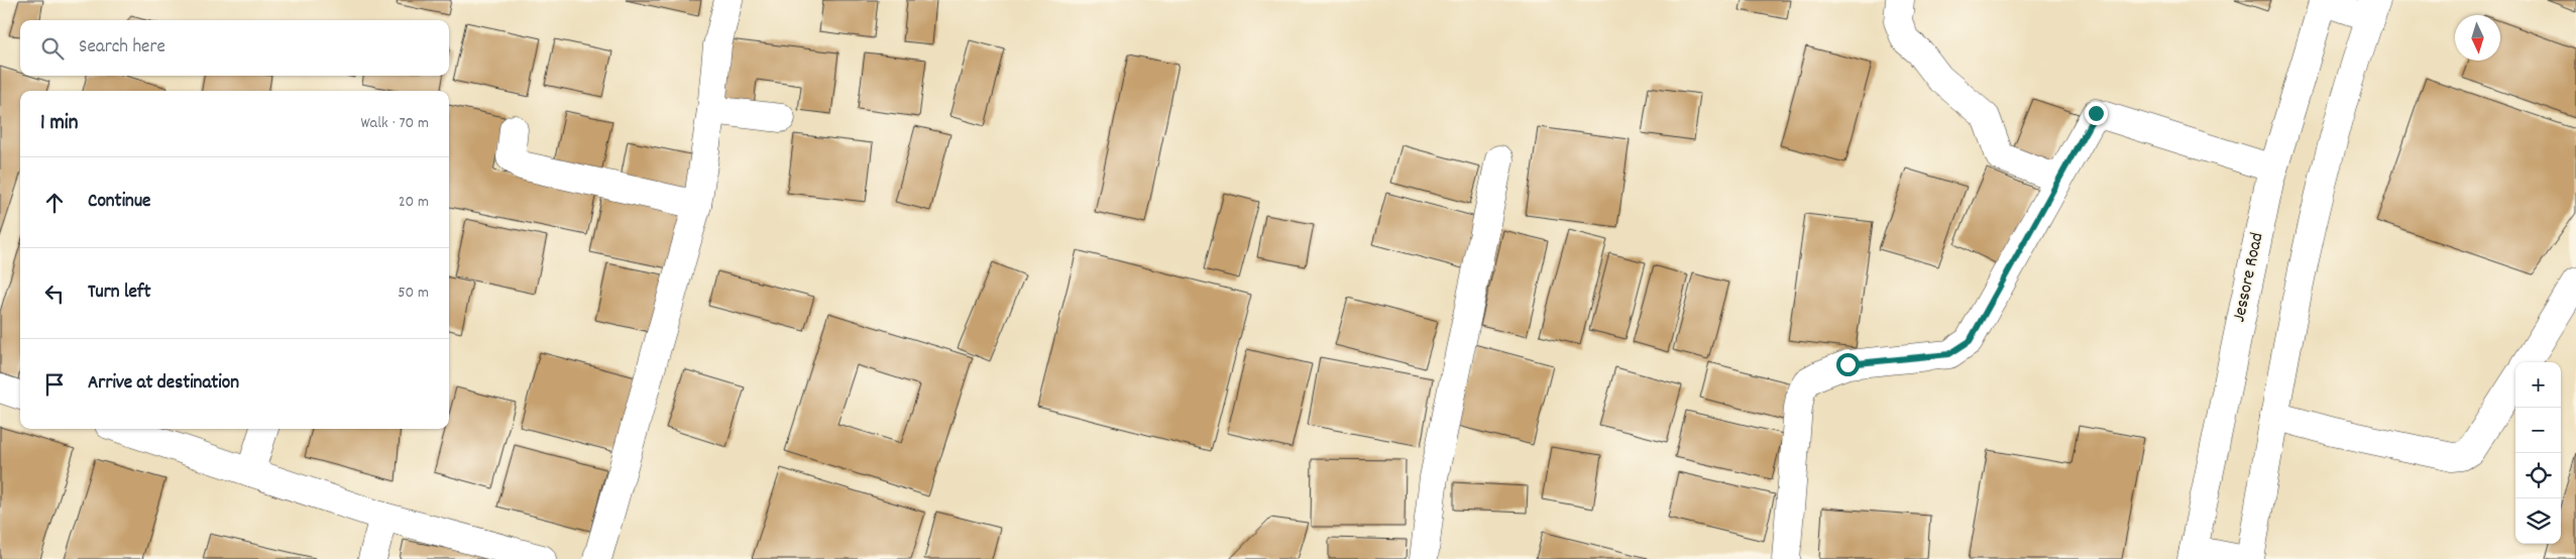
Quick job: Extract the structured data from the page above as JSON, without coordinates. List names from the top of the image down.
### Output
{
  "streets": {
    "street": ["Jessore Road"]
  },
  "north": "bottom",
  "page": {
    "search": "Search here",
    "heading": ["1 min", "Walk · 70 m"],
    "list": [
      ["Continue", "20 m"],
      ["Turn left", "50 m"],
      "Arrive at destination"
    ],
    "map_buttons": ["+", "−"]
  }
}
